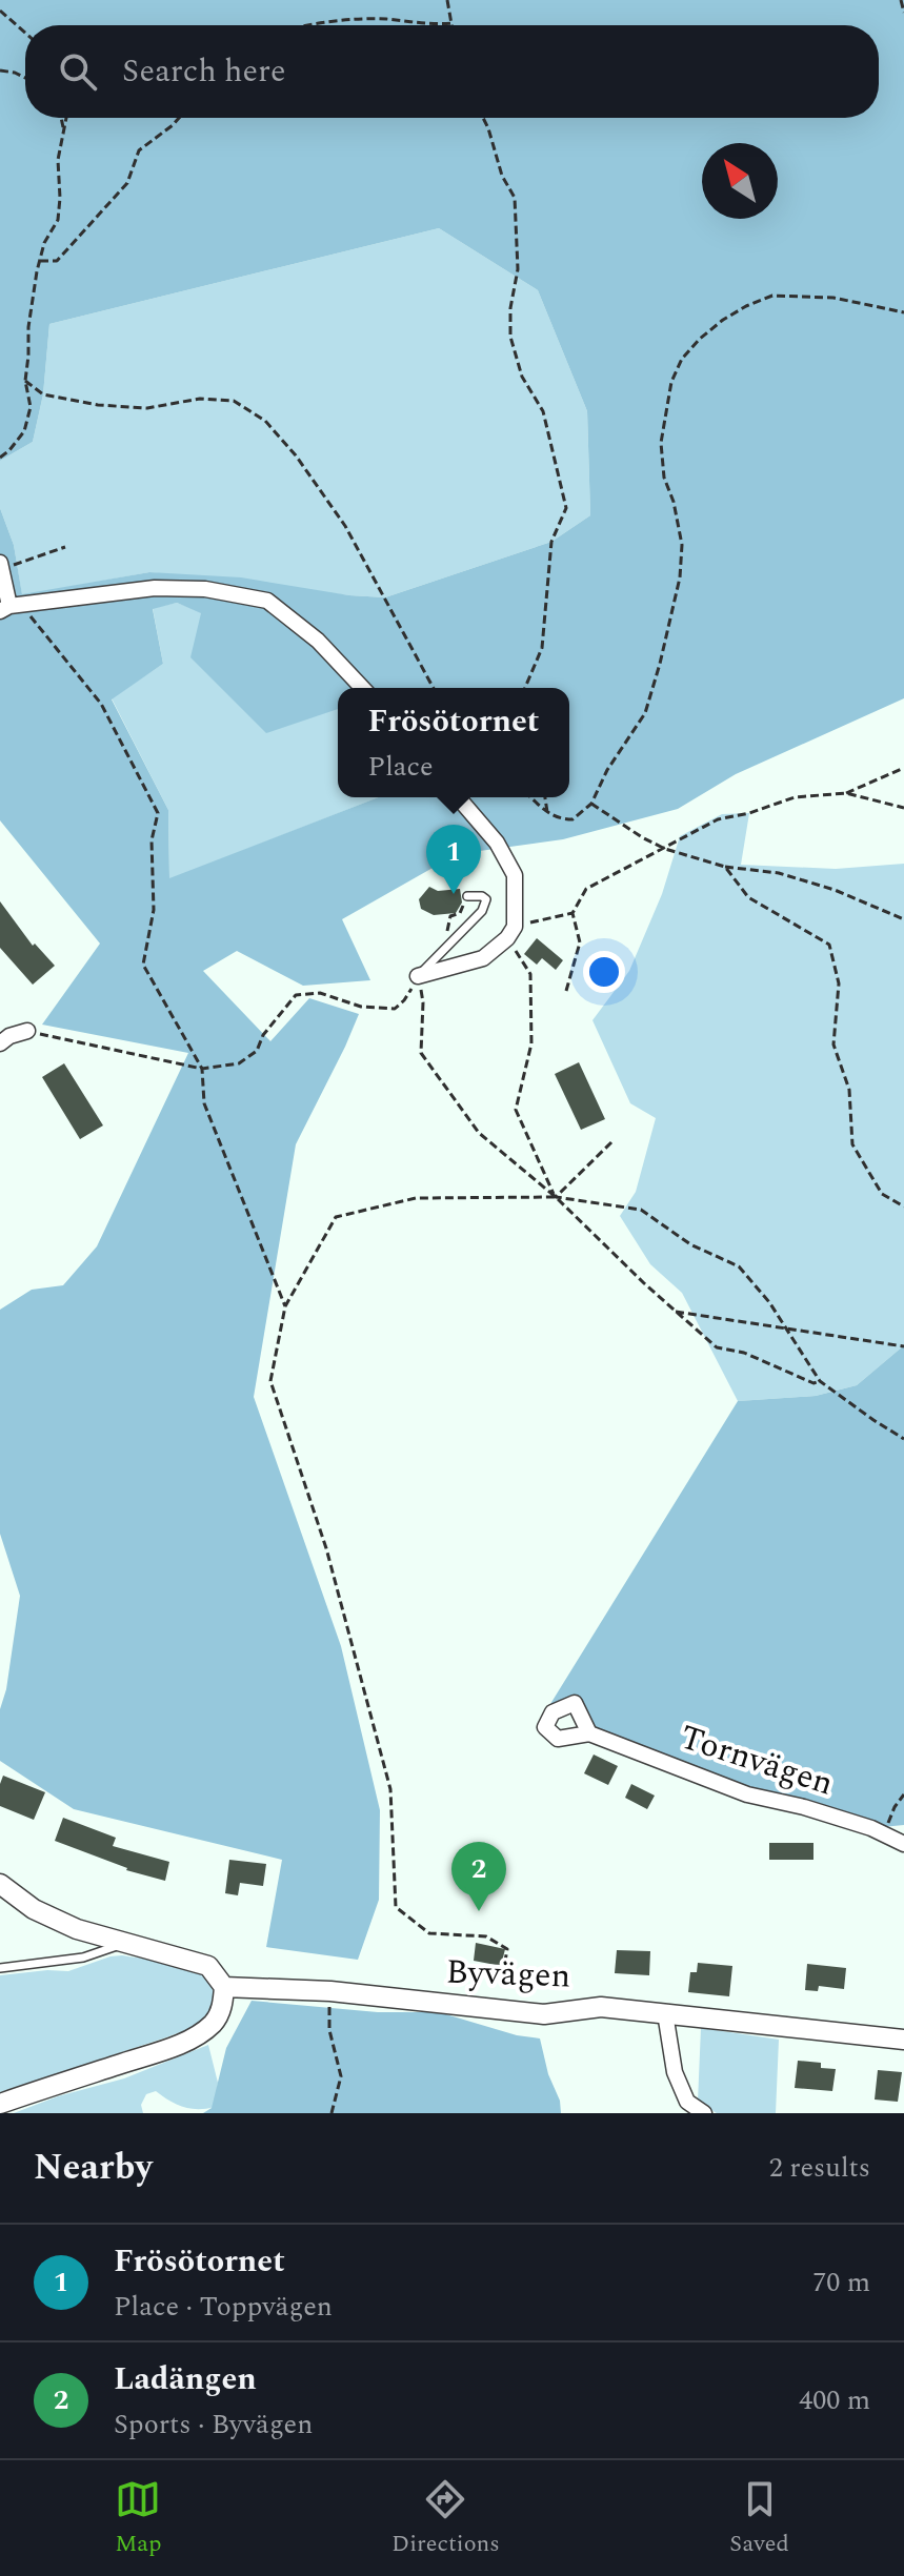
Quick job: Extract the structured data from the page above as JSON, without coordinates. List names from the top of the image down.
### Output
{
  "streets": {
    "street": ["Tornvägen", "Byvägen"]
  },
  "north": "top left",
  "page": {
    "search": "Search here",
    "popup": ["Frösötornet", "Place"],
    "pins": ["1", "2"],
    "heading": ["Nearby", "2 results"],
    "list": [
      {
        "mark": "1",
        "name": "Frösötornet",
        "note": "Place · Toppvägen",
        "value": "70 m"
      },
      {
        "mark": "2",
        "name": "Ladängen",
        "note": "Sports · Byvägen",
        "value": "400 m"
      }
    ],
    "nav": ["Map", "Directions", "Saved"]
  }
}
